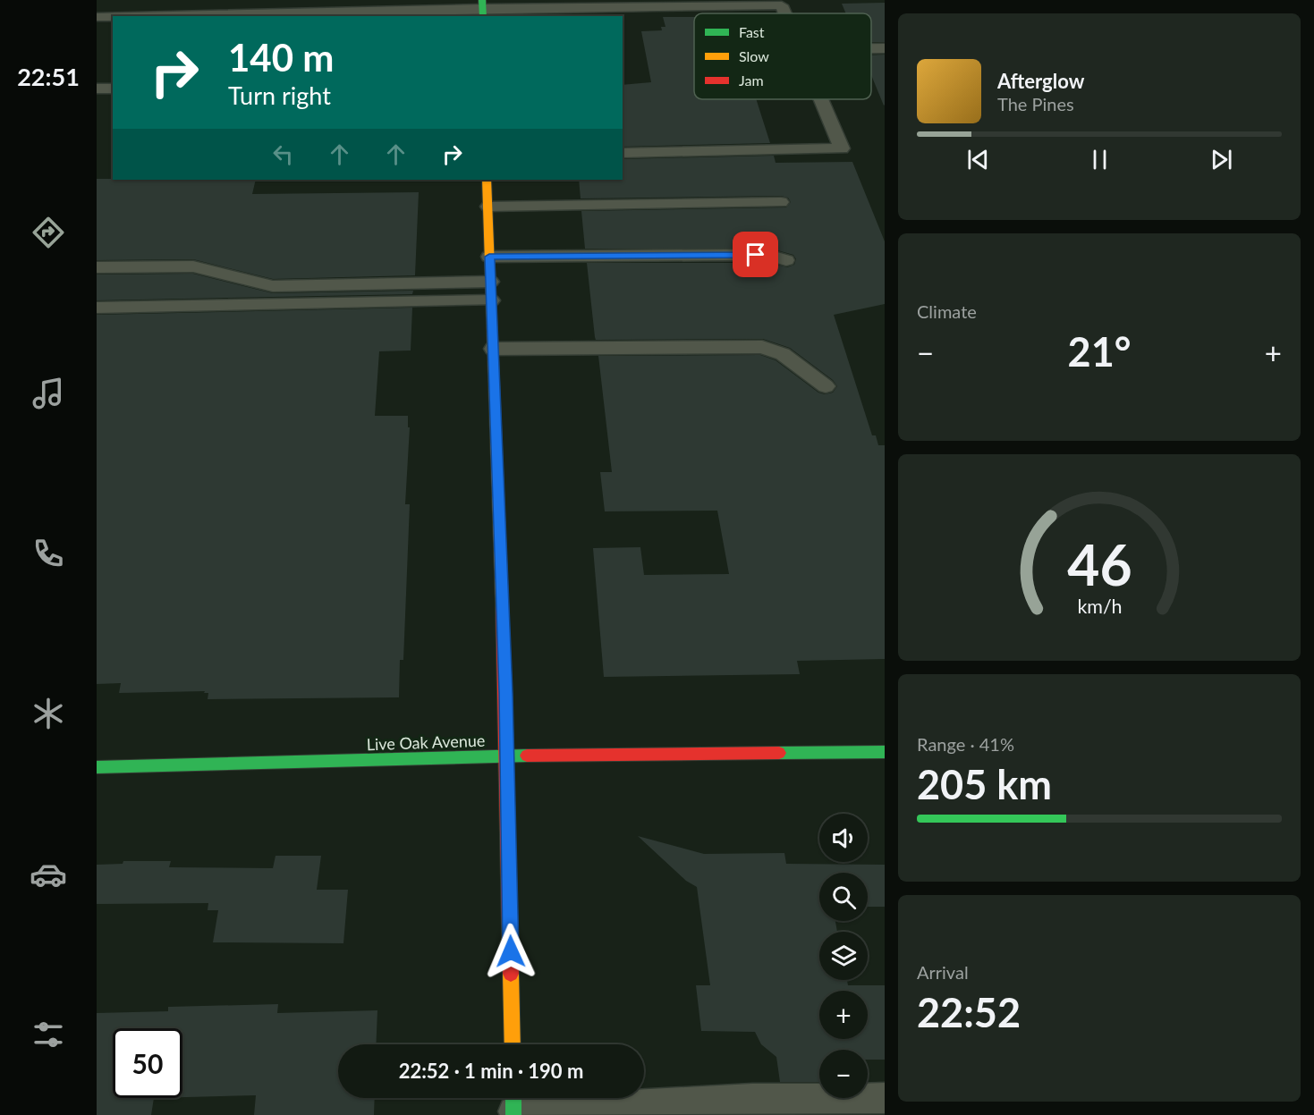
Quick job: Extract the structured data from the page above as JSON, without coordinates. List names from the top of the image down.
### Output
{
  "streets": {
    "main road": ["Live Oak Avenue"]
  },
  "legend": ["Fast", "Slow", "Jam"],
  "page": {
    "tabs": "22:51",
    "turn": ["140 m", "Turn right"],
    "song": ["Afterglow", "The Pines"],
    "tile": [
      "Climate",
      ["Range · 41%", "205 km"],
      ["Arrival", "22:52"]
    ],
    "heat": ["−", "21°", "+"],
    "map_buttons": ["+", "−"],
    "limit": "50",
    "trip": "22:52 · 1 min · 190 m",
    "gauge": ["46", "km/h"]
  }
}
